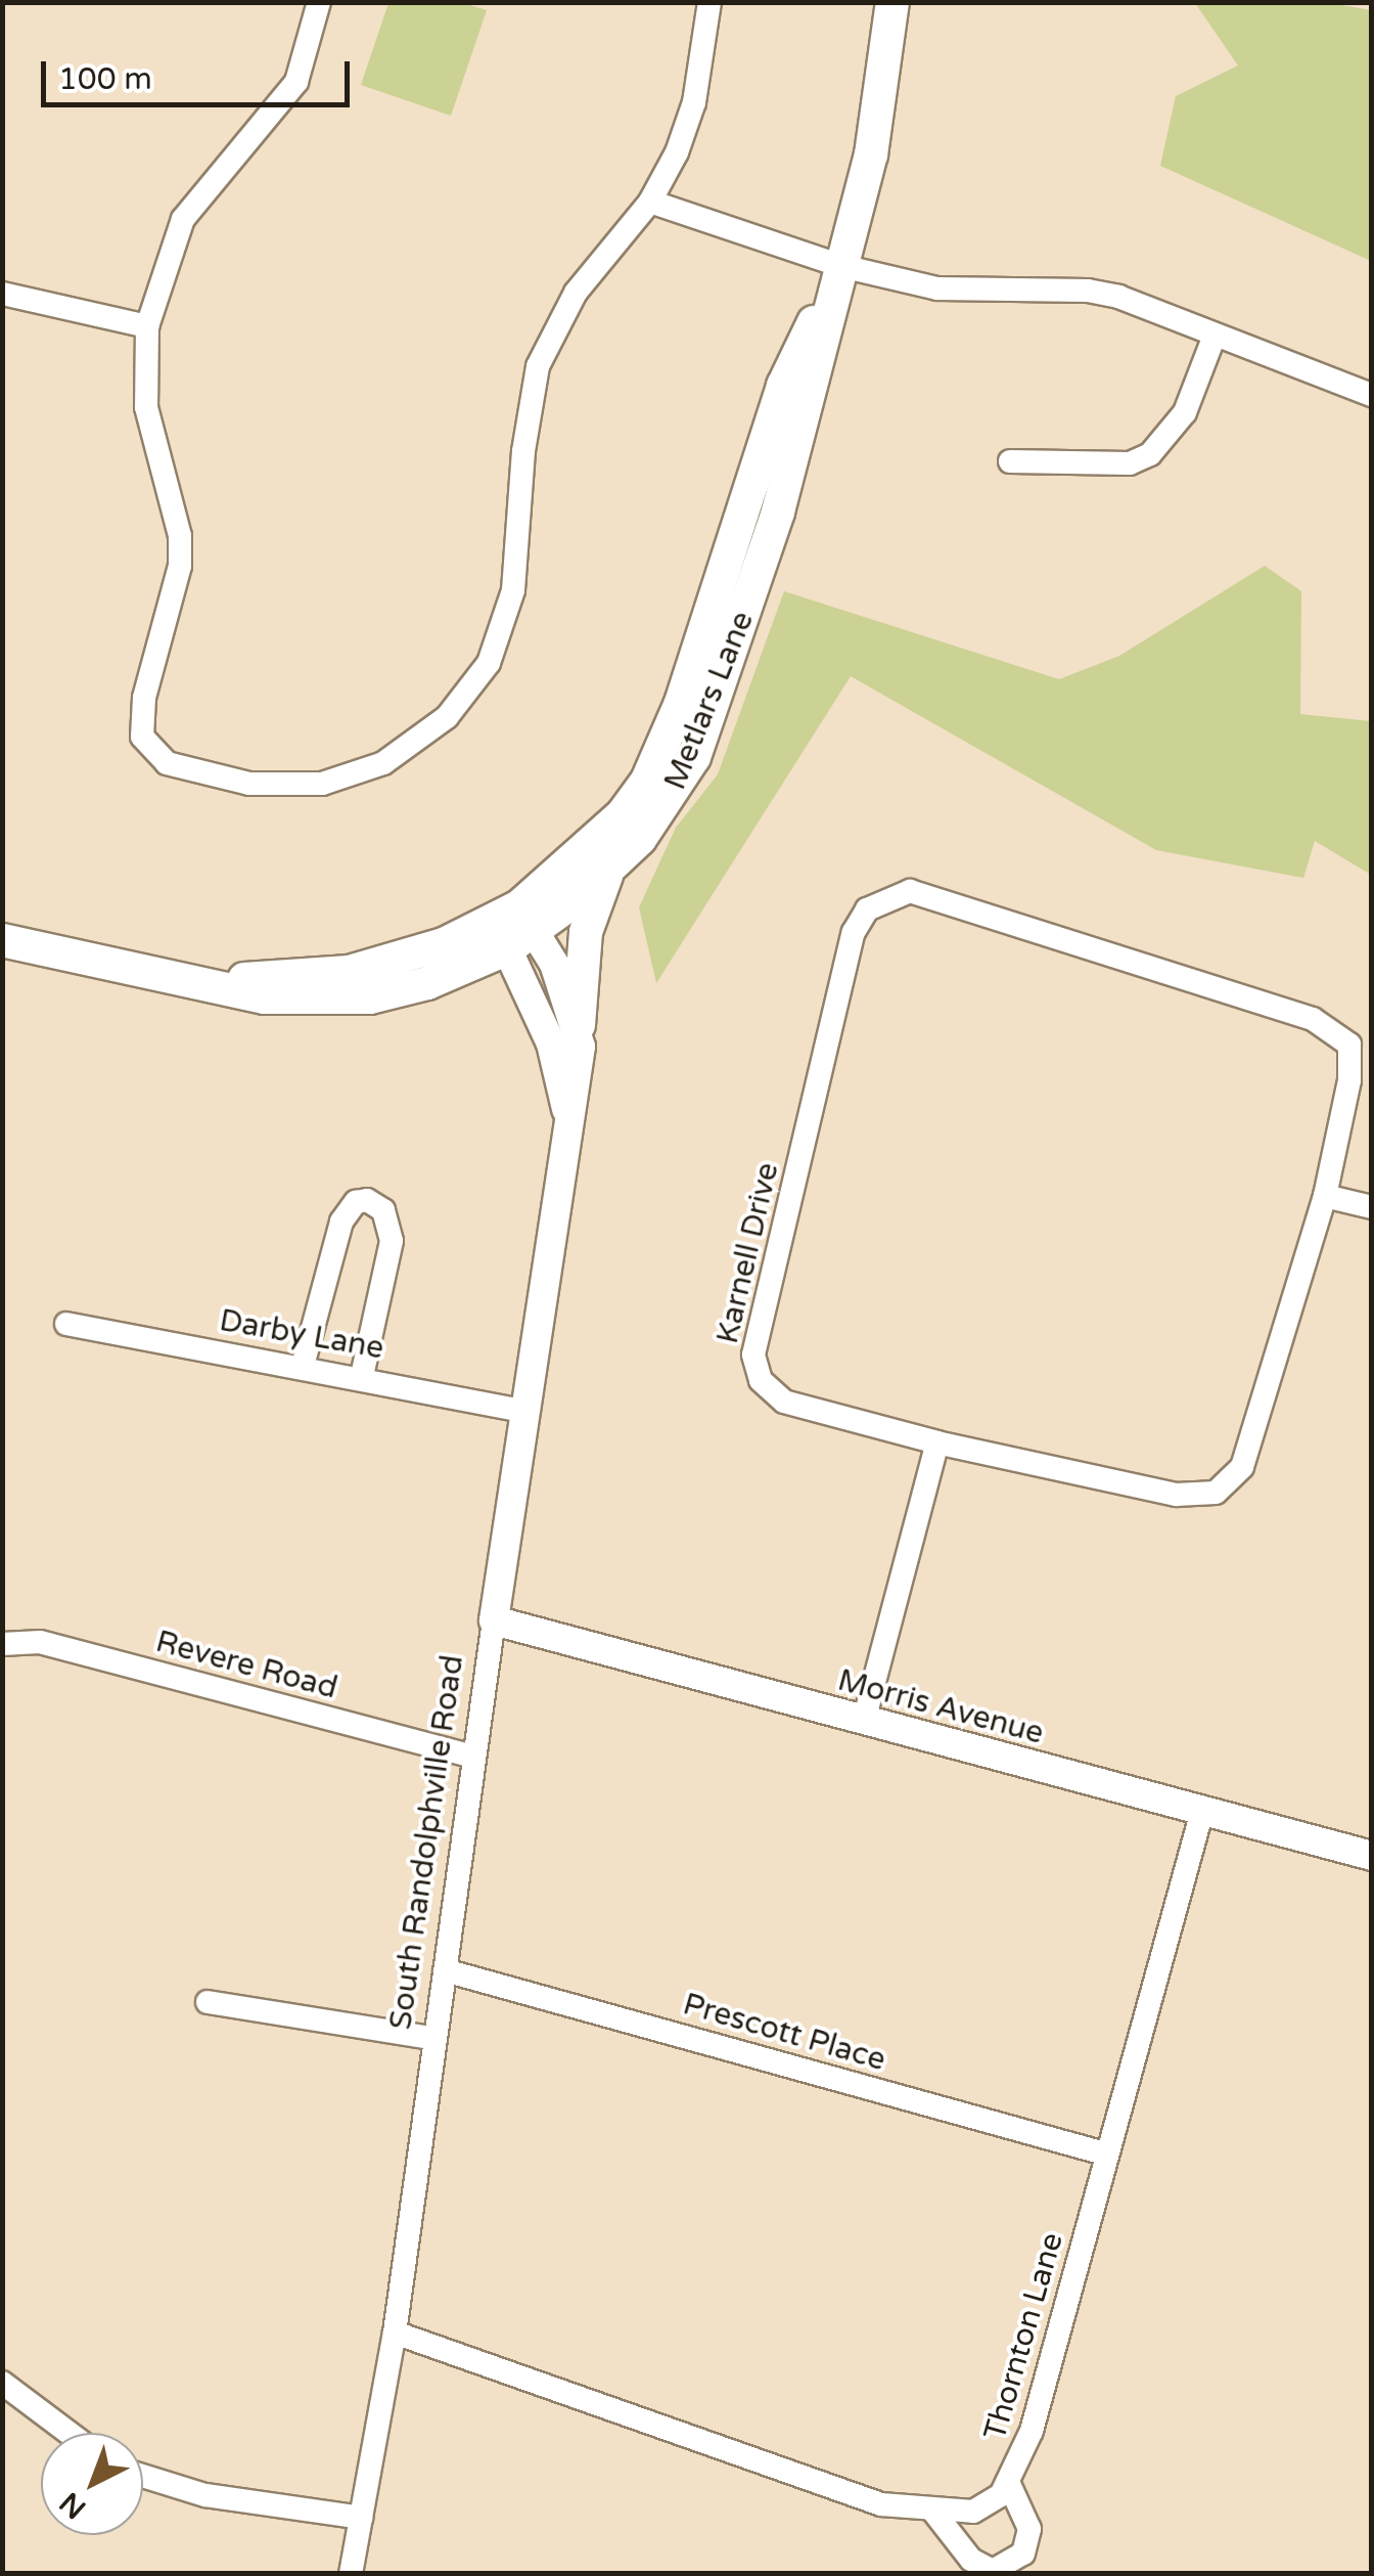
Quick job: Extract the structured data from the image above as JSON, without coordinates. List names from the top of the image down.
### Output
{
  "streets": {
    "main road": ["Metlars Lane"],
    "street": [
      "Karnell Drive",
      "Darby Lane",
      "Revere Road",
      "Morris Avenue",
      "South Randolphville Road",
      "Prescott Place",
      "Thornton Lane"
    ]
  },
  "crossings": [
    ["Metlars Lane", "South Randolphville Road"],
    ["Darby Lane", "South Randolphville Road"],
    ["Revere Road", "South Randolphville Road"],
    ["Morris Avenue", "South Randolphville Road"],
    ["Morris Avenue", "Thornton Lane"],
    ["South Randolphville Road", "Prescott Place"],
    ["South Randolphville Road", "Thornton Lane"],
    ["Prescott Place", "Thornton Lane"]
  ],
  "scale_bar": "100 m",
  "north": "bottom left"
}
